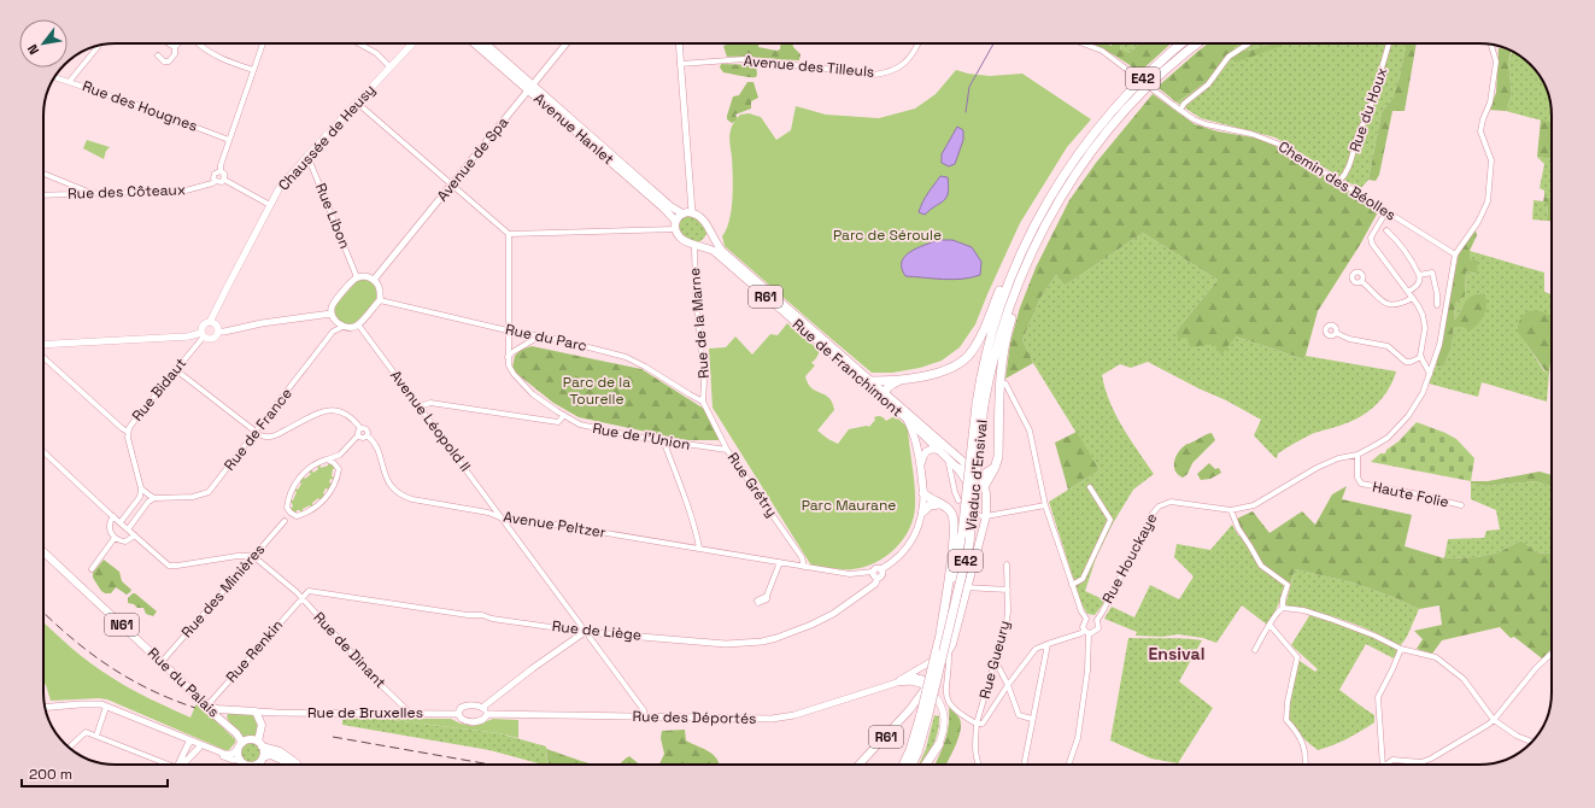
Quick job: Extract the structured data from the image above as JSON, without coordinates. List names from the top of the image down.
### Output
{
  "streets": {
    "highway": ["E42", "Viaduc d’Ensival"],
    "main road": [
      "Avenue Hanlet",
      "Chaussée de Heusy",
      "R61",
      "Rue de Franchimont",
      "N61",
      "Rue du Palais"
    ],
    "street": [
      "Avenue des Tilleuls",
      "Rue des Hougnes",
      "Rue du Houx",
      "Avenue de Spa",
      "Chemin des Béolles",
      "Rue des Côteaux",
      "Rue Libon",
      "Rue de la Marne",
      "Rue du Parc",
      "Rue Bidaut",
      "Avenue Léopold II",
      "Rue de France",
      "Rue de l'Union",
      "Rue Grétry",
      "Haute Folie",
      "Avenue Peltzer",
      "Rue Houckaye",
      "Rue des Minières",
      "Rue de Liège",
      "Rue de Dinant",
      "Rue Renkin",
      "Rue Gueury",
      "Rue de Bruxelles",
      "Rue des Déportés"
    ]
  },
  "crossings": [
    ["E42", "Viaduc d’Ensival"],
    ["Rue du Houx", "Chemin des Béolles"],
    ["Avenue Hanlet", "Avenue de Spa"],
    ["Avenue Hanlet", "R61"],
    ["Avenue Hanlet", "Rue de la Marne"],
    ["Avenue Hanlet", "Rue de Franchimont"],
    ["Chaussée de Heusy", "Rue Libon"],
    ["Chaussée de Heusy", "Rue Bidaut"],
    ["Avenue de Spa", "Rue Libon"],
    ["Avenue de Spa", "Rue du Parc"],
    ["Avenue de Spa", "Avenue Léopold II"],
    ["Avenue de Spa", "Rue de France"],
    ["Chemin des Béolles", "Rue Houckaye"],
    ["Rue Libon", "Rue du Parc"],
    ["Rue Libon", "Avenue Léopold II"],
    ["Rue Libon", "Rue de France"],
    ["R61", "Rue de la Marne"],
    ["R61", "Rue de Franchimont"],
    ["R61", "Rue des Déportés"],
    ["Rue de la Marne", "Rue du Parc"],
    ["Rue de la Marne", "Rue de Franchimont"],
    ["Rue de la Marne", "Rue Grétry"],
    ["Rue du Parc", "Avenue Léopold II"],
    ["Rue du Parc", "Rue de France"],
    ["Rue du Parc", "Rue Grétry"],
    ["Rue Bidaut", "Rue de France"],
    ["Avenue Léopold II", "Rue de France"],
    ["Avenue Léopold II", "Avenue Peltzer"],
    ["Avenue Léopold II", "Rue de Liège"],
    ["Avenue Léopold II", "Rue des Déportés"],
    ["Rue de l'Union", "Rue Grétry"],
    ["Rue Grétry", "Avenue Peltzer"],
    ["Haute Folie", "Rue Houckaye"],
    ["Avenue Peltzer", "Rue de Liège"],
    ["Rue des Minières", "Rue de Dinant"],
    ["Rue des Minières", "Rue du Palais"],
    ["N61", "Rue du Palais"],
    ["Rue de Liège", "Rue de Dinant"],
    ["Rue de Liège", "Rue Renkin"],
    ["Rue de Dinant", "Rue Renkin"],
    ["Rue de Dinant", "Rue de Bruxelles"],
    ["Rue Renkin", "Rue du Palais"],
    ["Rue de Bruxelles", "Rue des Déportés"]
  ],
  "districts": ["Ensival"],
  "parks": ["Parc de Séroule", "Parc de la Tourelle", "Parc Maurane"],
  "scale_bar": "200 m",
  "north": "bottom left"
}
